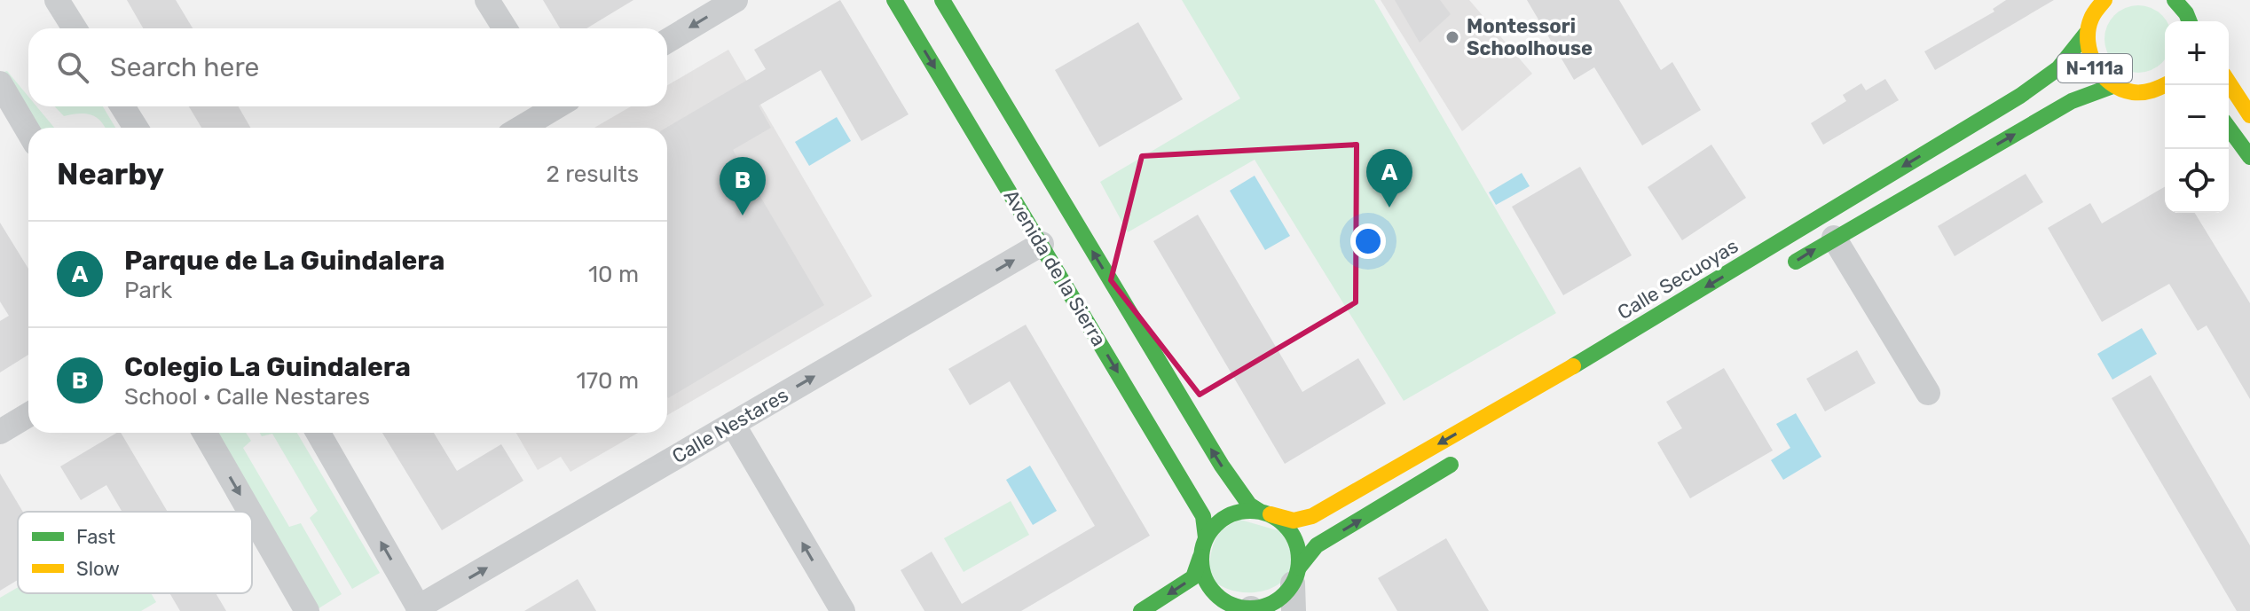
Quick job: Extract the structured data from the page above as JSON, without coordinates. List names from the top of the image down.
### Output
{
  "streets": {
    "main road": ["N-111a", "Avenida de la Sierra", "Calle Secuoyas"],
    "street": ["Calle Nestares"]
  },
  "crossings": [
    ["N-111a", "Calle Secuoyas"],
    ["Avenida de la Sierra", "Calle Secuoyas"],
    ["Avenida de la Sierra", "Calle Nestares"]
  ],
  "one_way": ["Calle Nestares"],
  "places": ["Montessori Schoolhouse"],
  "legend": ["Fast", "Slow"],
  "page": {
    "map_buttons": ["+", "−"],
    "search": "Search here",
    "heading": ["Nearby", "2 results"],
    "pins": ["A", "B"],
    "list": [
      {
        "mark": "A",
        "name": "Parque de La Guindalera",
        "note": "Park",
        "value": "10 m"
      },
      {
        "mark": "B",
        "name": "Colegio La Guindalera",
        "note": "School · Calle Nestares",
        "value": "170 m"
      }
    ]
  }
}
